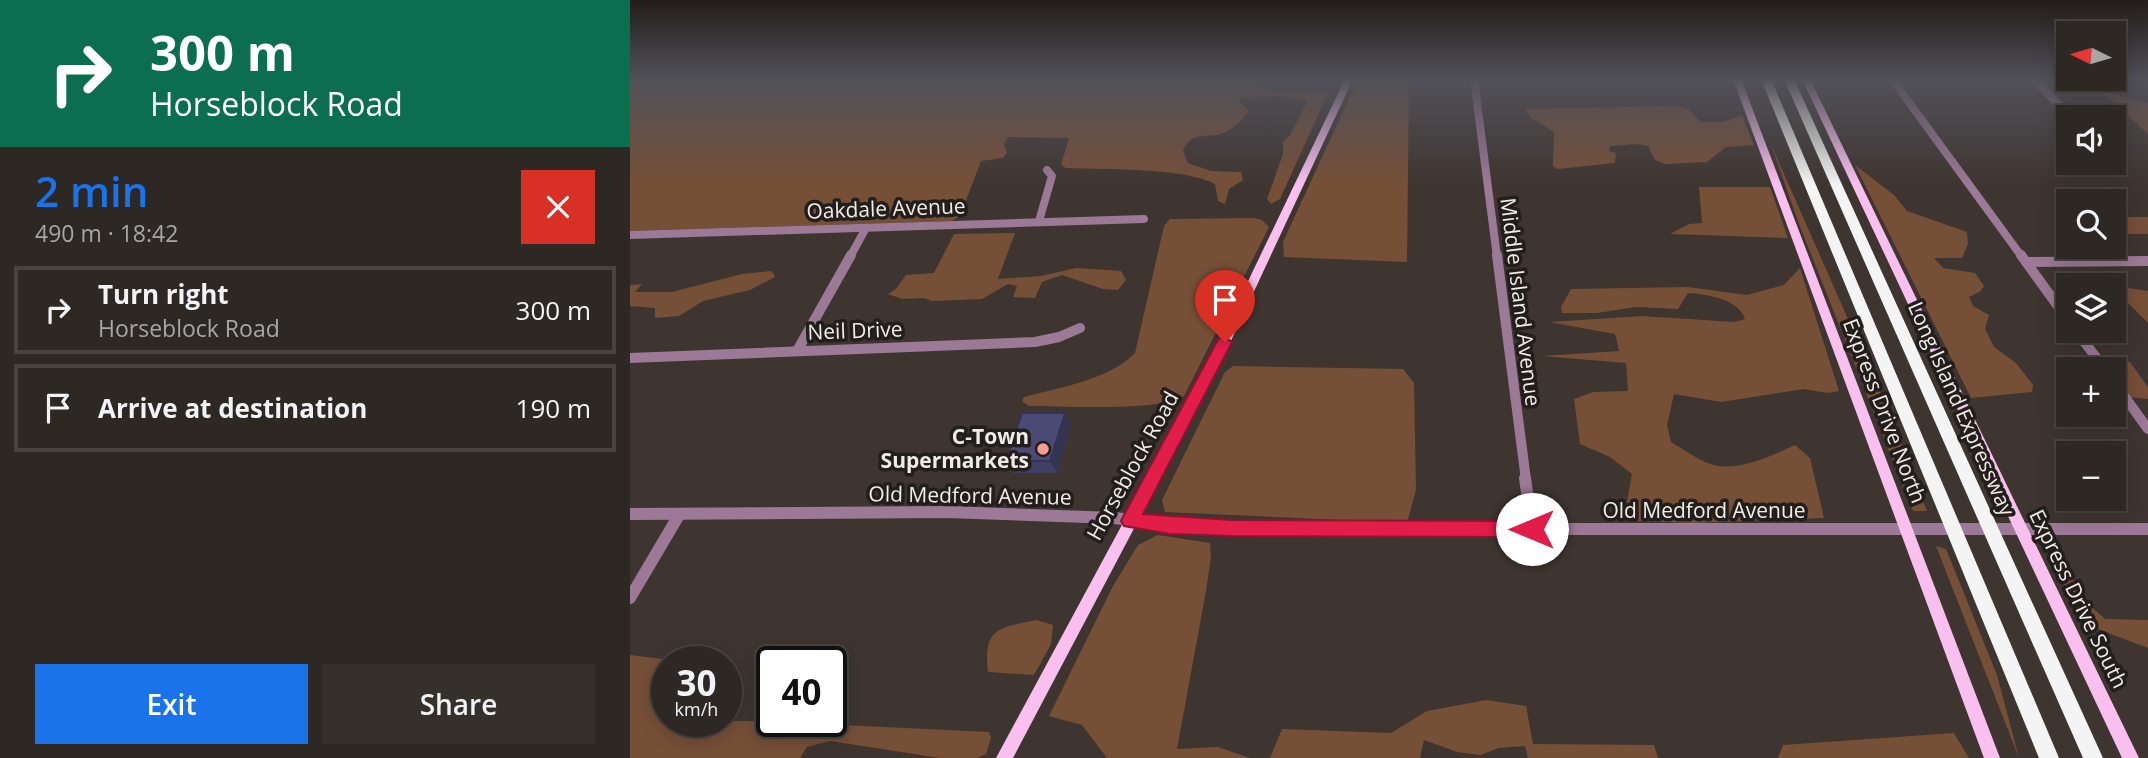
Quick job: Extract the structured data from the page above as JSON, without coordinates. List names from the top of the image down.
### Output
{
  "streets": {
    "highway": ["Long Island Expressway"],
    "main road": ["Express Drive North", "Horseblock Road", "Express Drive South"],
    "street": [
      "Oakdale Avenue",
      "Middle Island Avenue",
      "Neil Drive",
      "Old Medford Avenue"
    ]
  },
  "crossings": [
    ["Middle Island Avenue", "Old Medford Avenue"],
    ["Express Drive North", "Old Medford Avenue"],
    ["Horseblock Road", "Old Medford Avenue"],
    ["Old Medford Avenue", "Express Drive South"]
  ],
  "places": ["C‑Town Supermarkets"],
  "north": "left",
  "page": {
    "turn": ["300 m", "Horseblock Road"],
    "map_buttons": ["+", "−"],
    "heading": ["2 min", "490 m · 18:42"],
    "list": [
      {
        "name": "Turn right",
        "note": "Horseblock Road",
        "value": "300 m"
      },
      {
        "name": "Arrive at destination",
        "value": "190 m"
      }
    ],
    "speed": "30 km/h",
    "limit": "40",
    "buttons": ["Exit", "Share"]
  }
}
